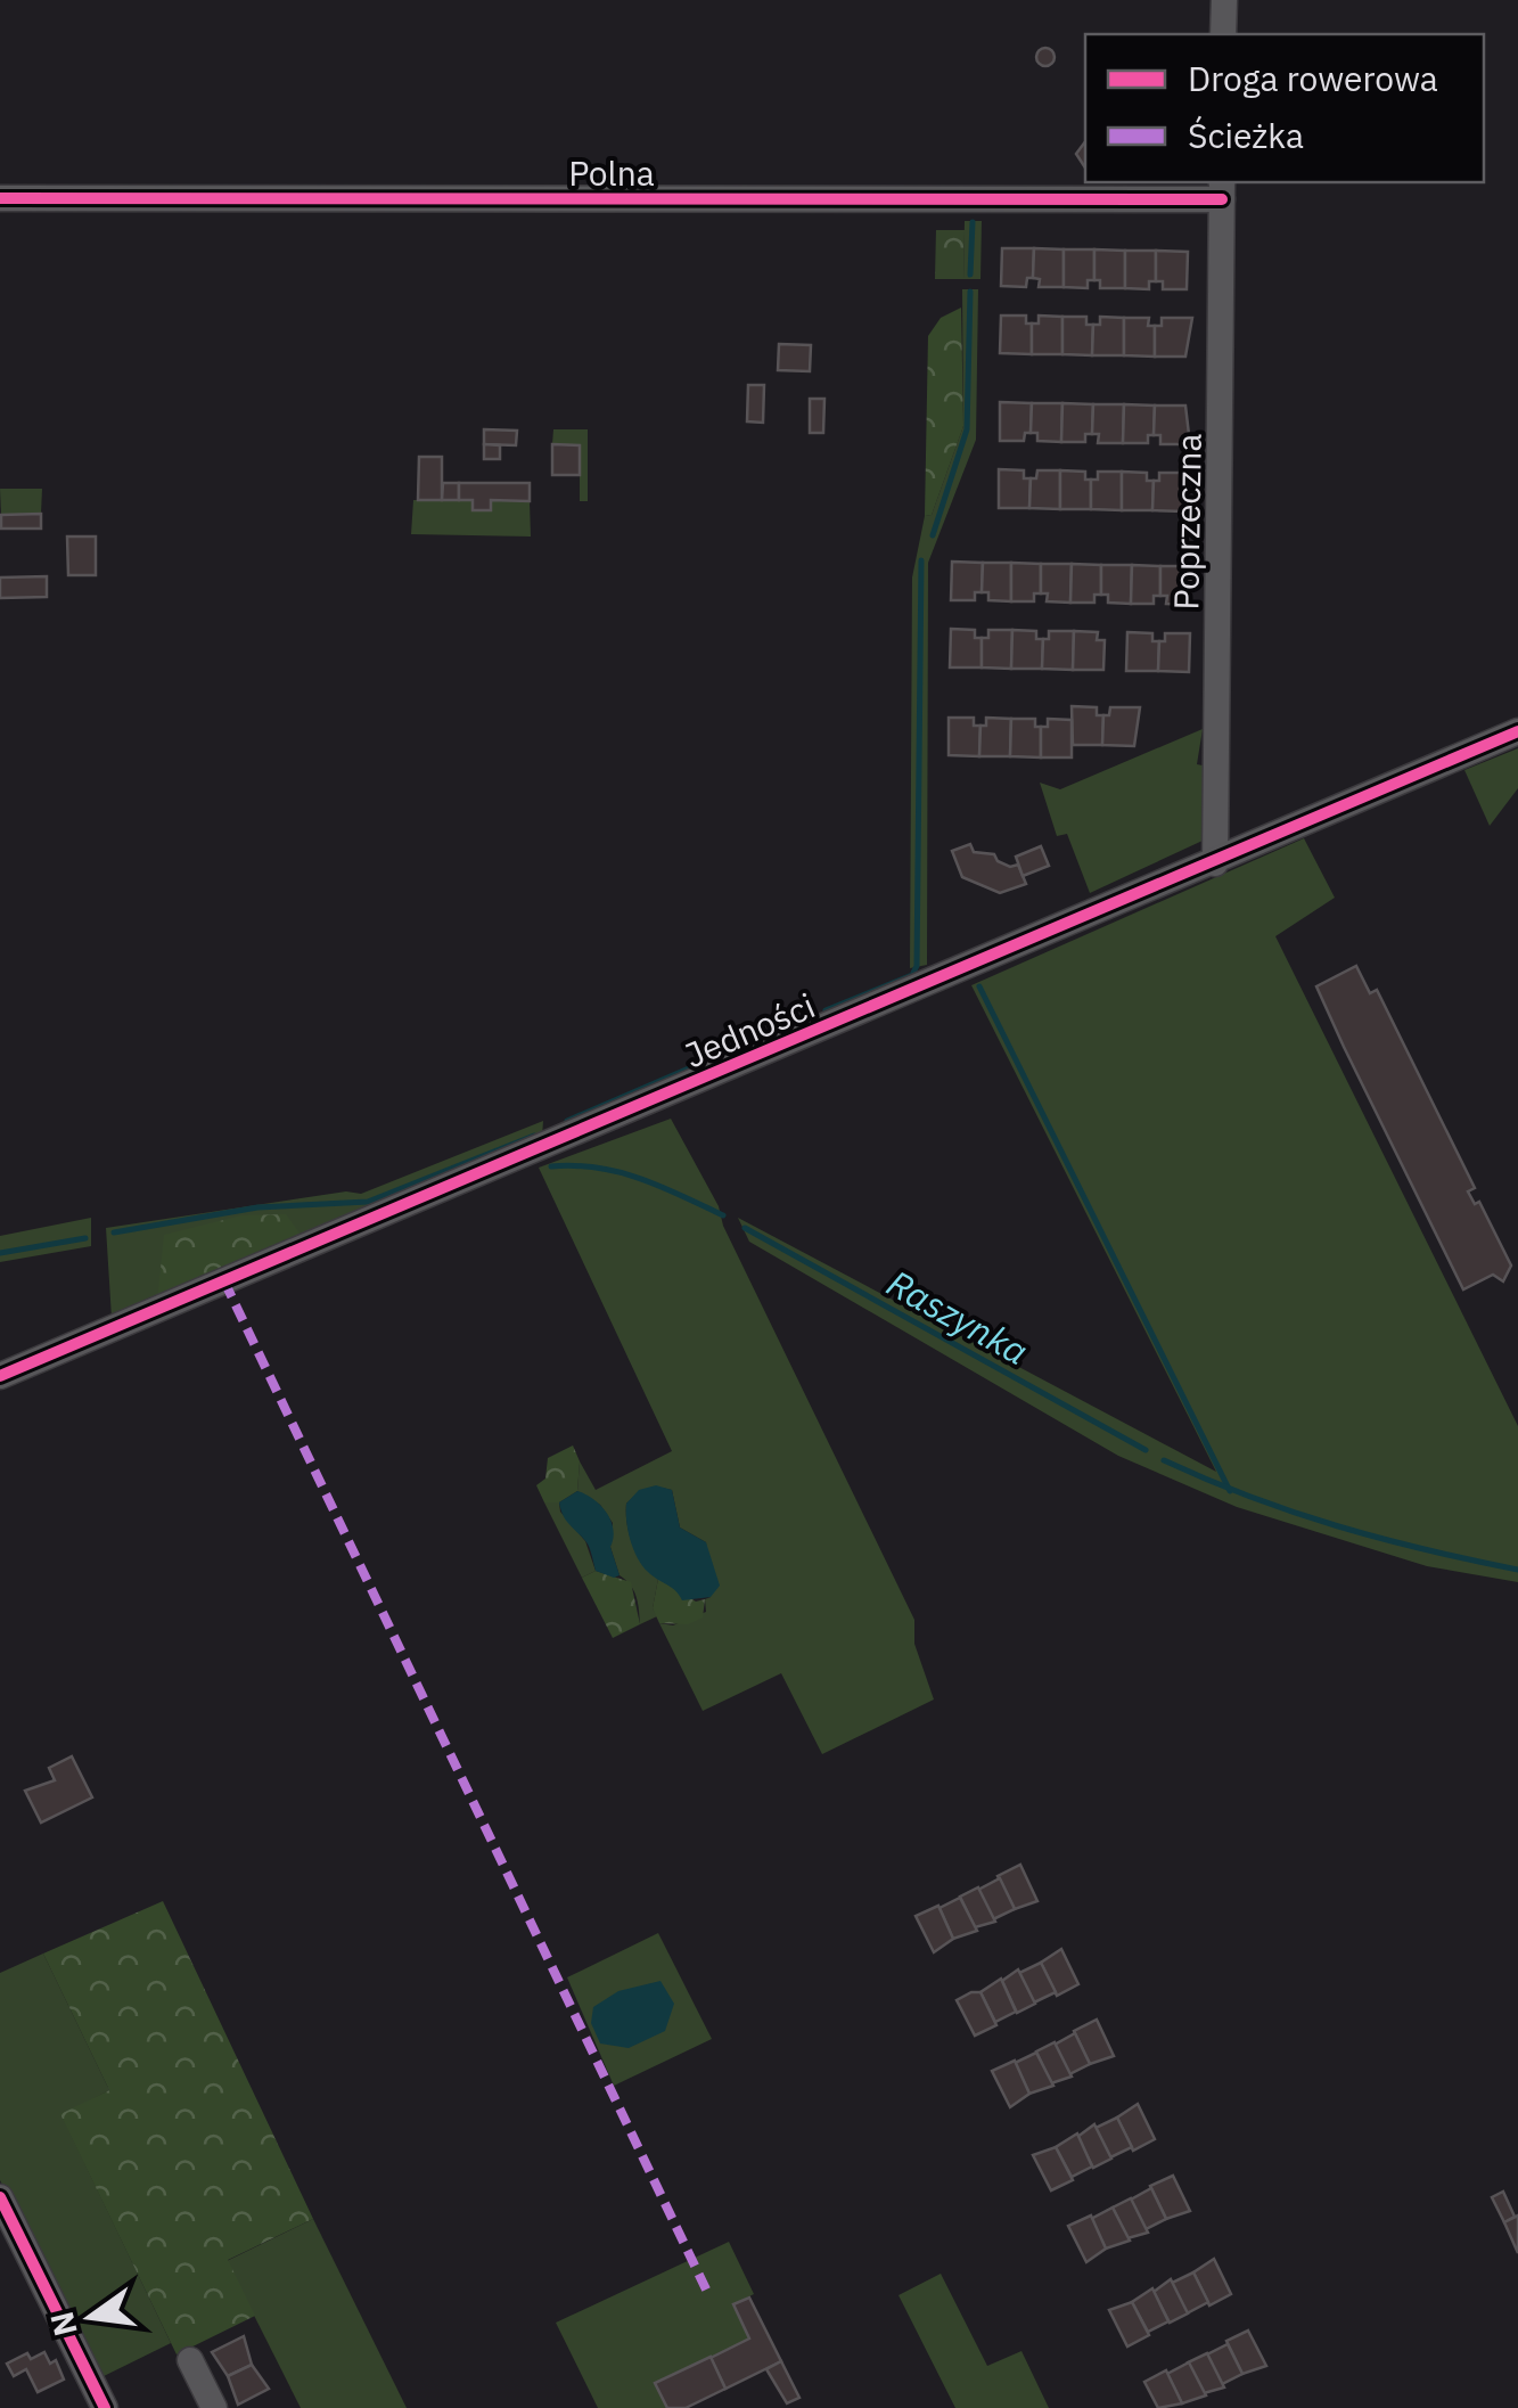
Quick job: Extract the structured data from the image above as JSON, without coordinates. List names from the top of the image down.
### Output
{
  "streets": {
    "street": ["Polna", "Poprzeczna", "Jedności"]
  },
  "crossings": [
    ["Polna", "Poprzeczna"],
    ["Poprzeczna", "Jedności"]
  ],
  "water": ["Raszynka"],
  "legend": ["Droga rowerowa", "Ścieżka"],
  "north": "left"
}
